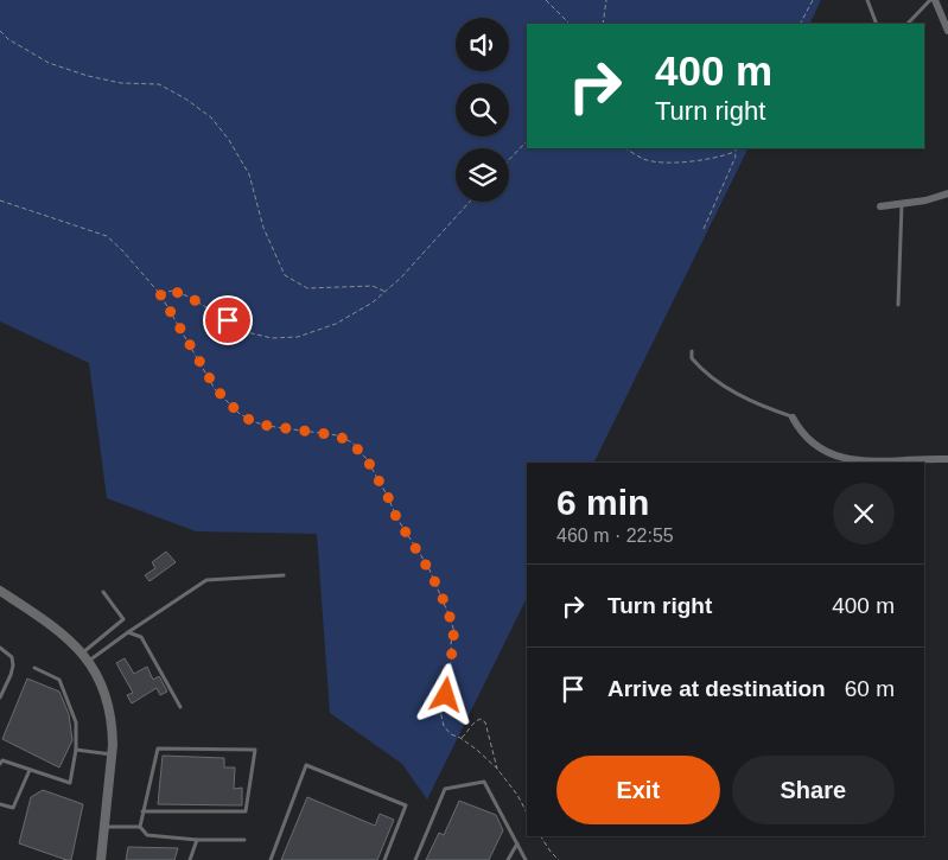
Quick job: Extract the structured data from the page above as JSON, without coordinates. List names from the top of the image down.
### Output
{
  "page": {
    "turn": ["400 m", "Turn right"],
    "heading": ["6 min", "460 m · 22:55"],
    "list": [
      {
        "name": "Turn right",
        "value": "400 m"
      },
      {
        "name": "Arrive at destination",
        "value": "60 m"
      }
    ],
    "buttons": ["Exit", "Share"]
  }
}
